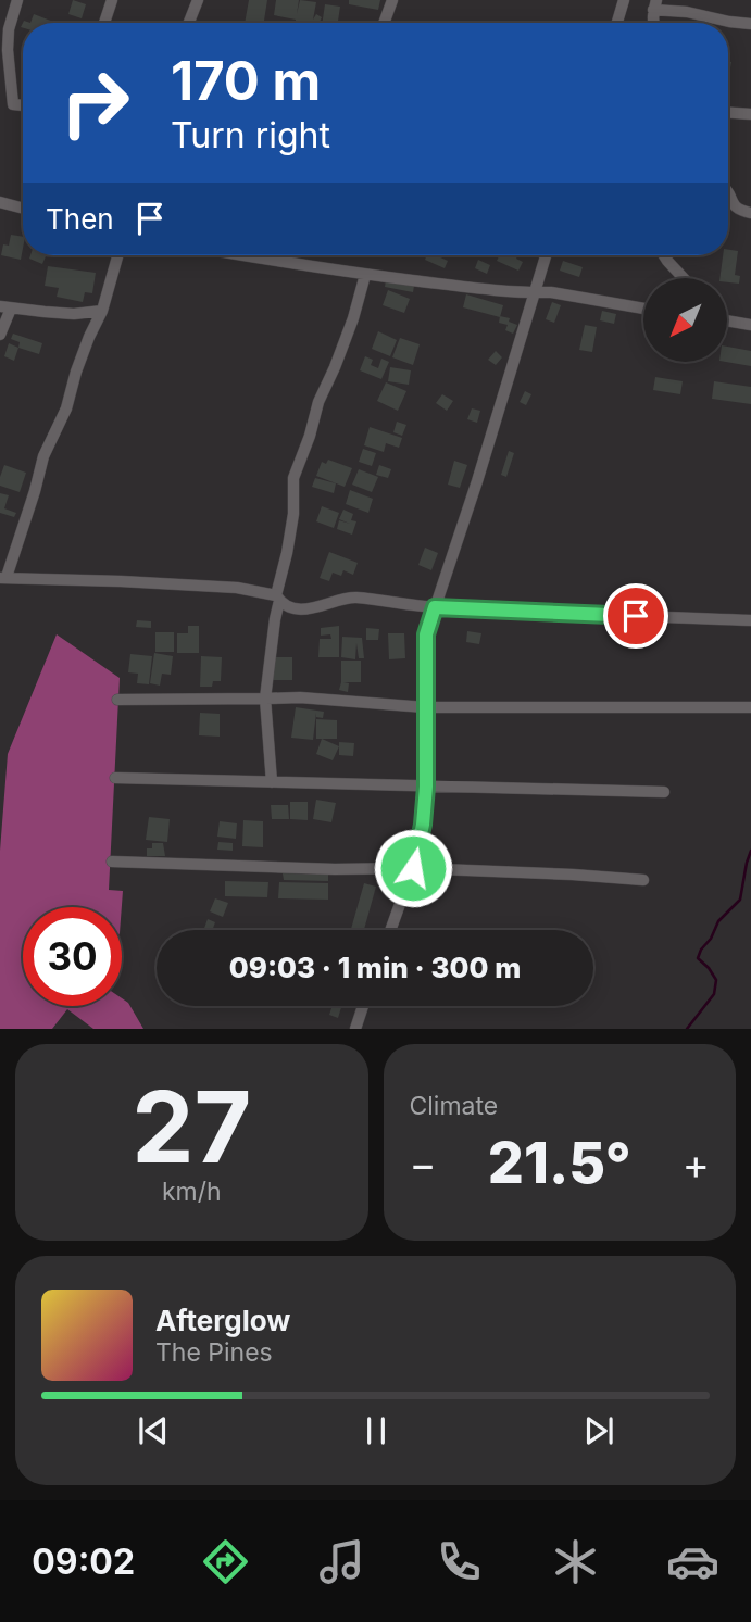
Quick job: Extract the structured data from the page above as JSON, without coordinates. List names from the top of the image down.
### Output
{
  "north": "bottom left",
  "page": {
    "turn": ["170 m", "Turn right"],
    "then": "Then",
    "limit": "30",
    "trip": "09:03 · 1 min · 300 m",
    "tile": [
      ["27", "km/h"],
      "Climate"
    ],
    "heat": ["−", "21.5°", "+"],
    "song": ["Afterglow", "The Pines"],
    "tabs": "09:02"
  }
}
